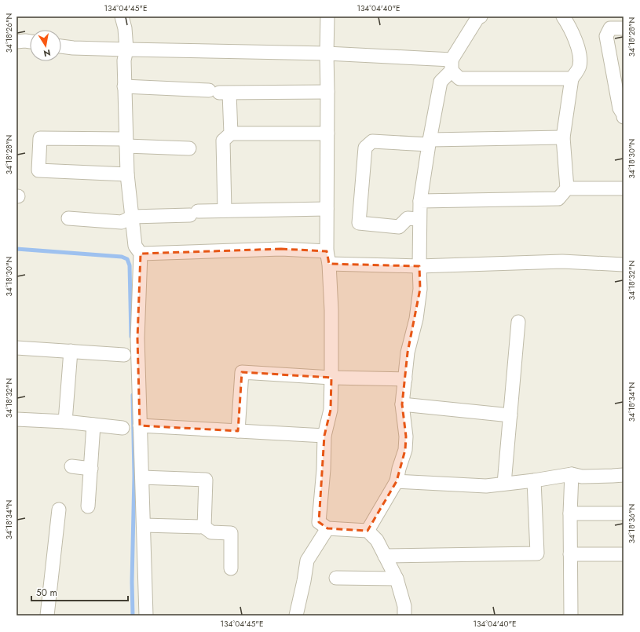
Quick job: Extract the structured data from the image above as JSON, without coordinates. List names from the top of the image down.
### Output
{
  "scale_bar": "50 m",
  "north": "bottom",
  "coordinates": [
    "134°04'45\"E",
    "134°04'40\"E",
    "34°18'26\"N",
    "34°18'28\"N",
    "34°18'30\"N",
    "34°18'32\"N",
    "34°18'34\"N",
    "34°18'36\"N"
  ]
}
